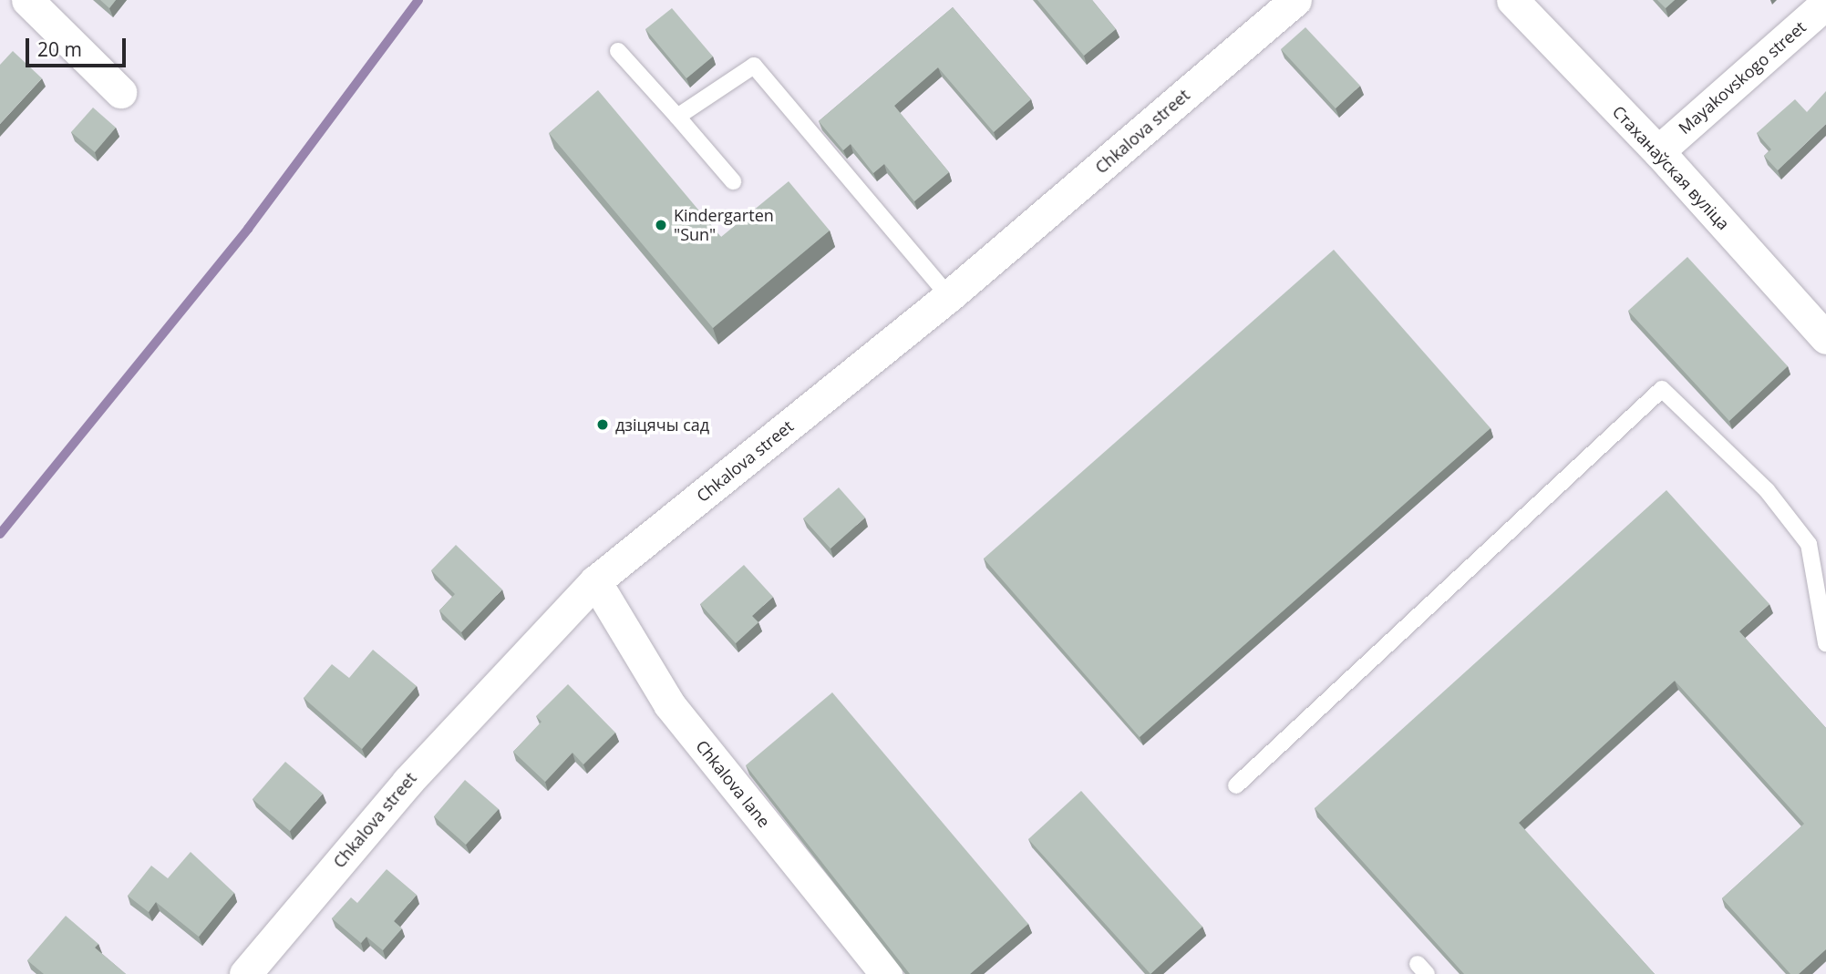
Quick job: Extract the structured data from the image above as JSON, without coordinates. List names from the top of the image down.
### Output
{
  "streets": {
    "street": [
      "Mayakovskogo street",
      "Chkalova street",
      "Стаханаўская вуліца",
      "Chkalova lane"
    ]
  },
  "crossings": [
    ["Mayakovskogo street", "Стаханаўская вуліца"],
    ["Chkalova street", "Chkalova lane"]
  ],
  "places": ["Kindergarten \"Sun\"", "дзіцячы сад"],
  "scale_bar": "20 m"
}
